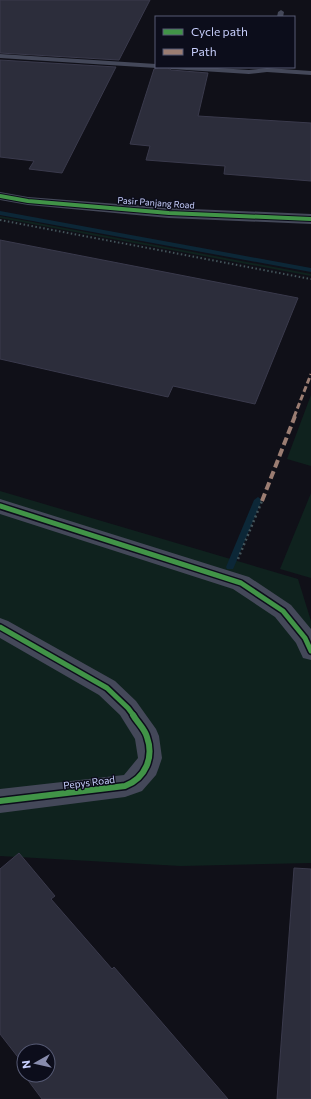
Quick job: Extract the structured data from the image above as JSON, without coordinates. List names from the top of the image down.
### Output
{
  "streets": {
    "street": ["Pasir Panjang Road", "Pepys Road"]
  },
  "legend": ["Cycle path", "Path"],
  "north": "left"
}
